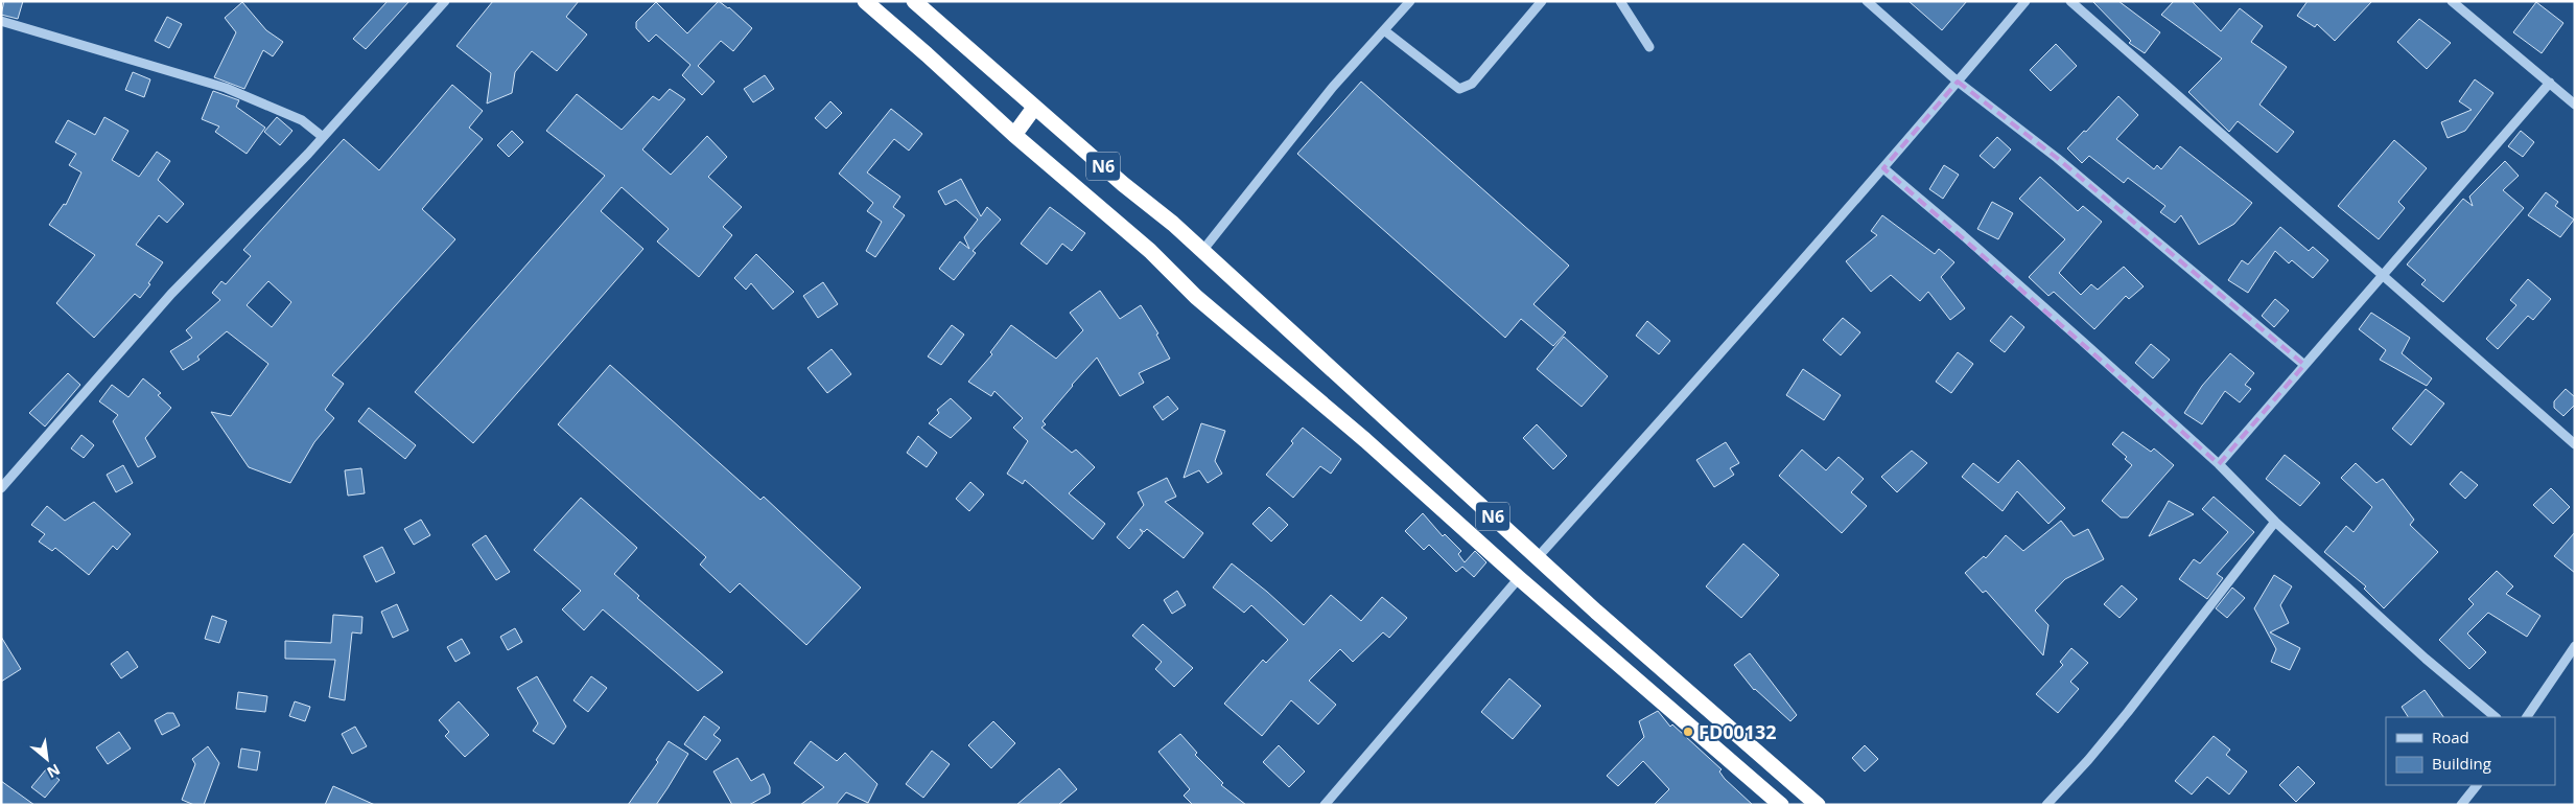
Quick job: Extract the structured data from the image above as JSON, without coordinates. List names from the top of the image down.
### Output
{
  "streets": {
    "highway": ["N6"]
  },
  "places": ["FD00132"],
  "legend": ["Road", "Building"],
  "north": "bottom right"
}
